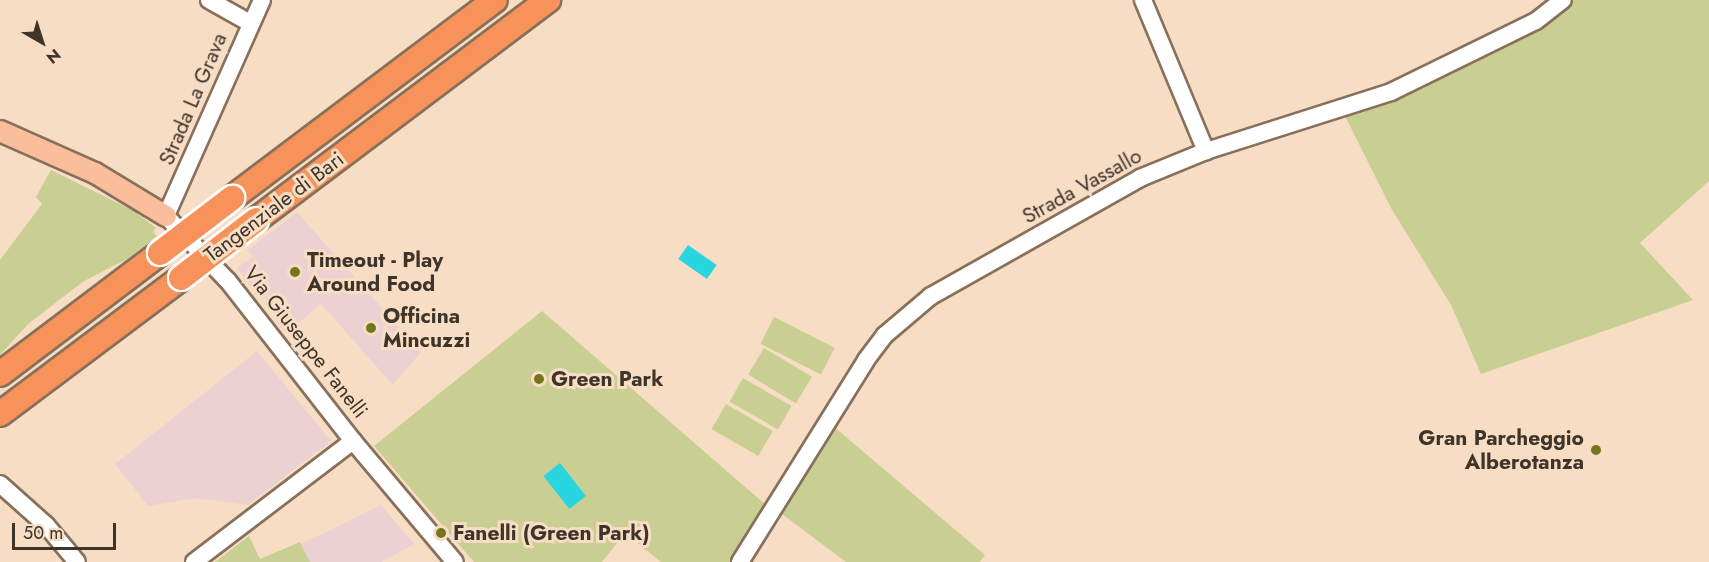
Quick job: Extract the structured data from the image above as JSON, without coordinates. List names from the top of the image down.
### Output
{
  "streets": {
    "highway": ["Tangenziale di Bari"],
    "main road": ["Via Giuseppe Fanelli"],
    "street": ["Strada La Grava", "Strada Vassallo"]
  },
  "crossings": [
    ["Strada La Grava", "Via Giuseppe Fanelli"]
  ],
  "places": [
    "Timeout - Play Around Food",
    "Officina Mincuzzi",
    "Green Park",
    "Gran Parcheggio Alberotanza",
    "Fanelli (Green Park)"
  ],
  "scale_bar": "50 m",
  "north": "bottom right"
}
